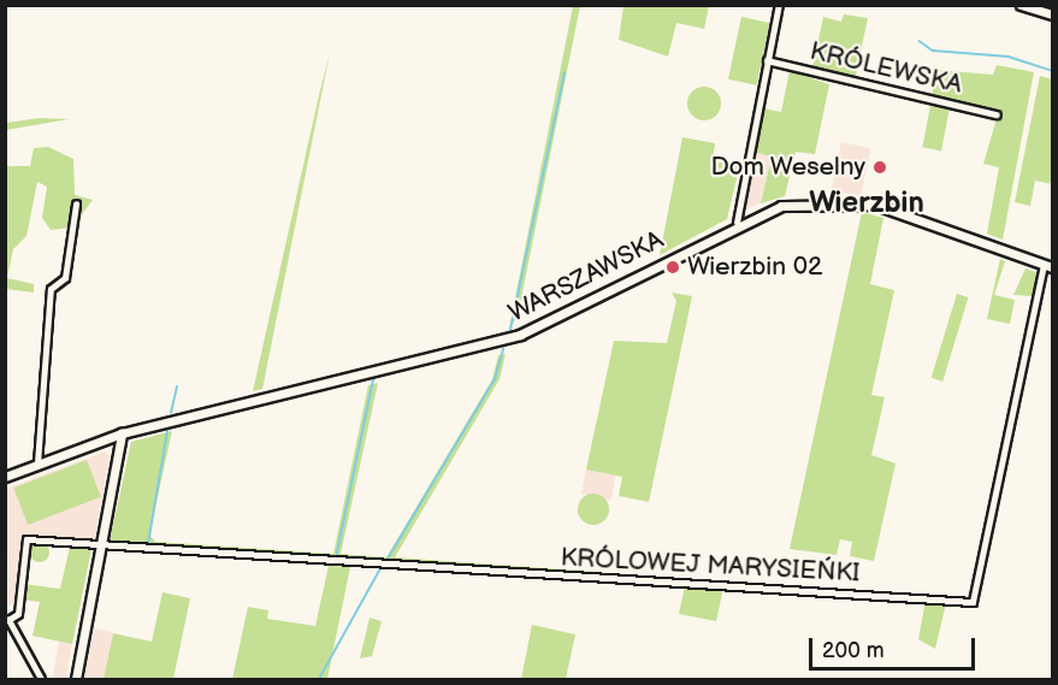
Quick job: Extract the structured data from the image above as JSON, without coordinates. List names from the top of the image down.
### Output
{
  "streets": {
    "main road": ["WARSZAWSKA"],
    "street": ["KRÓLEWSKA", "KRÓLOWEJ MARYSIEŃKI"]
  },
  "crossings": [
    ["WARSZAWSKA", "KRÓLOWEJ MARYSIEŃKI"]
  ],
  "districts": ["Wierzbin"],
  "places": ["Dom Weselny", "Wierzbin 02"],
  "scale_bar": "200 m"
}
